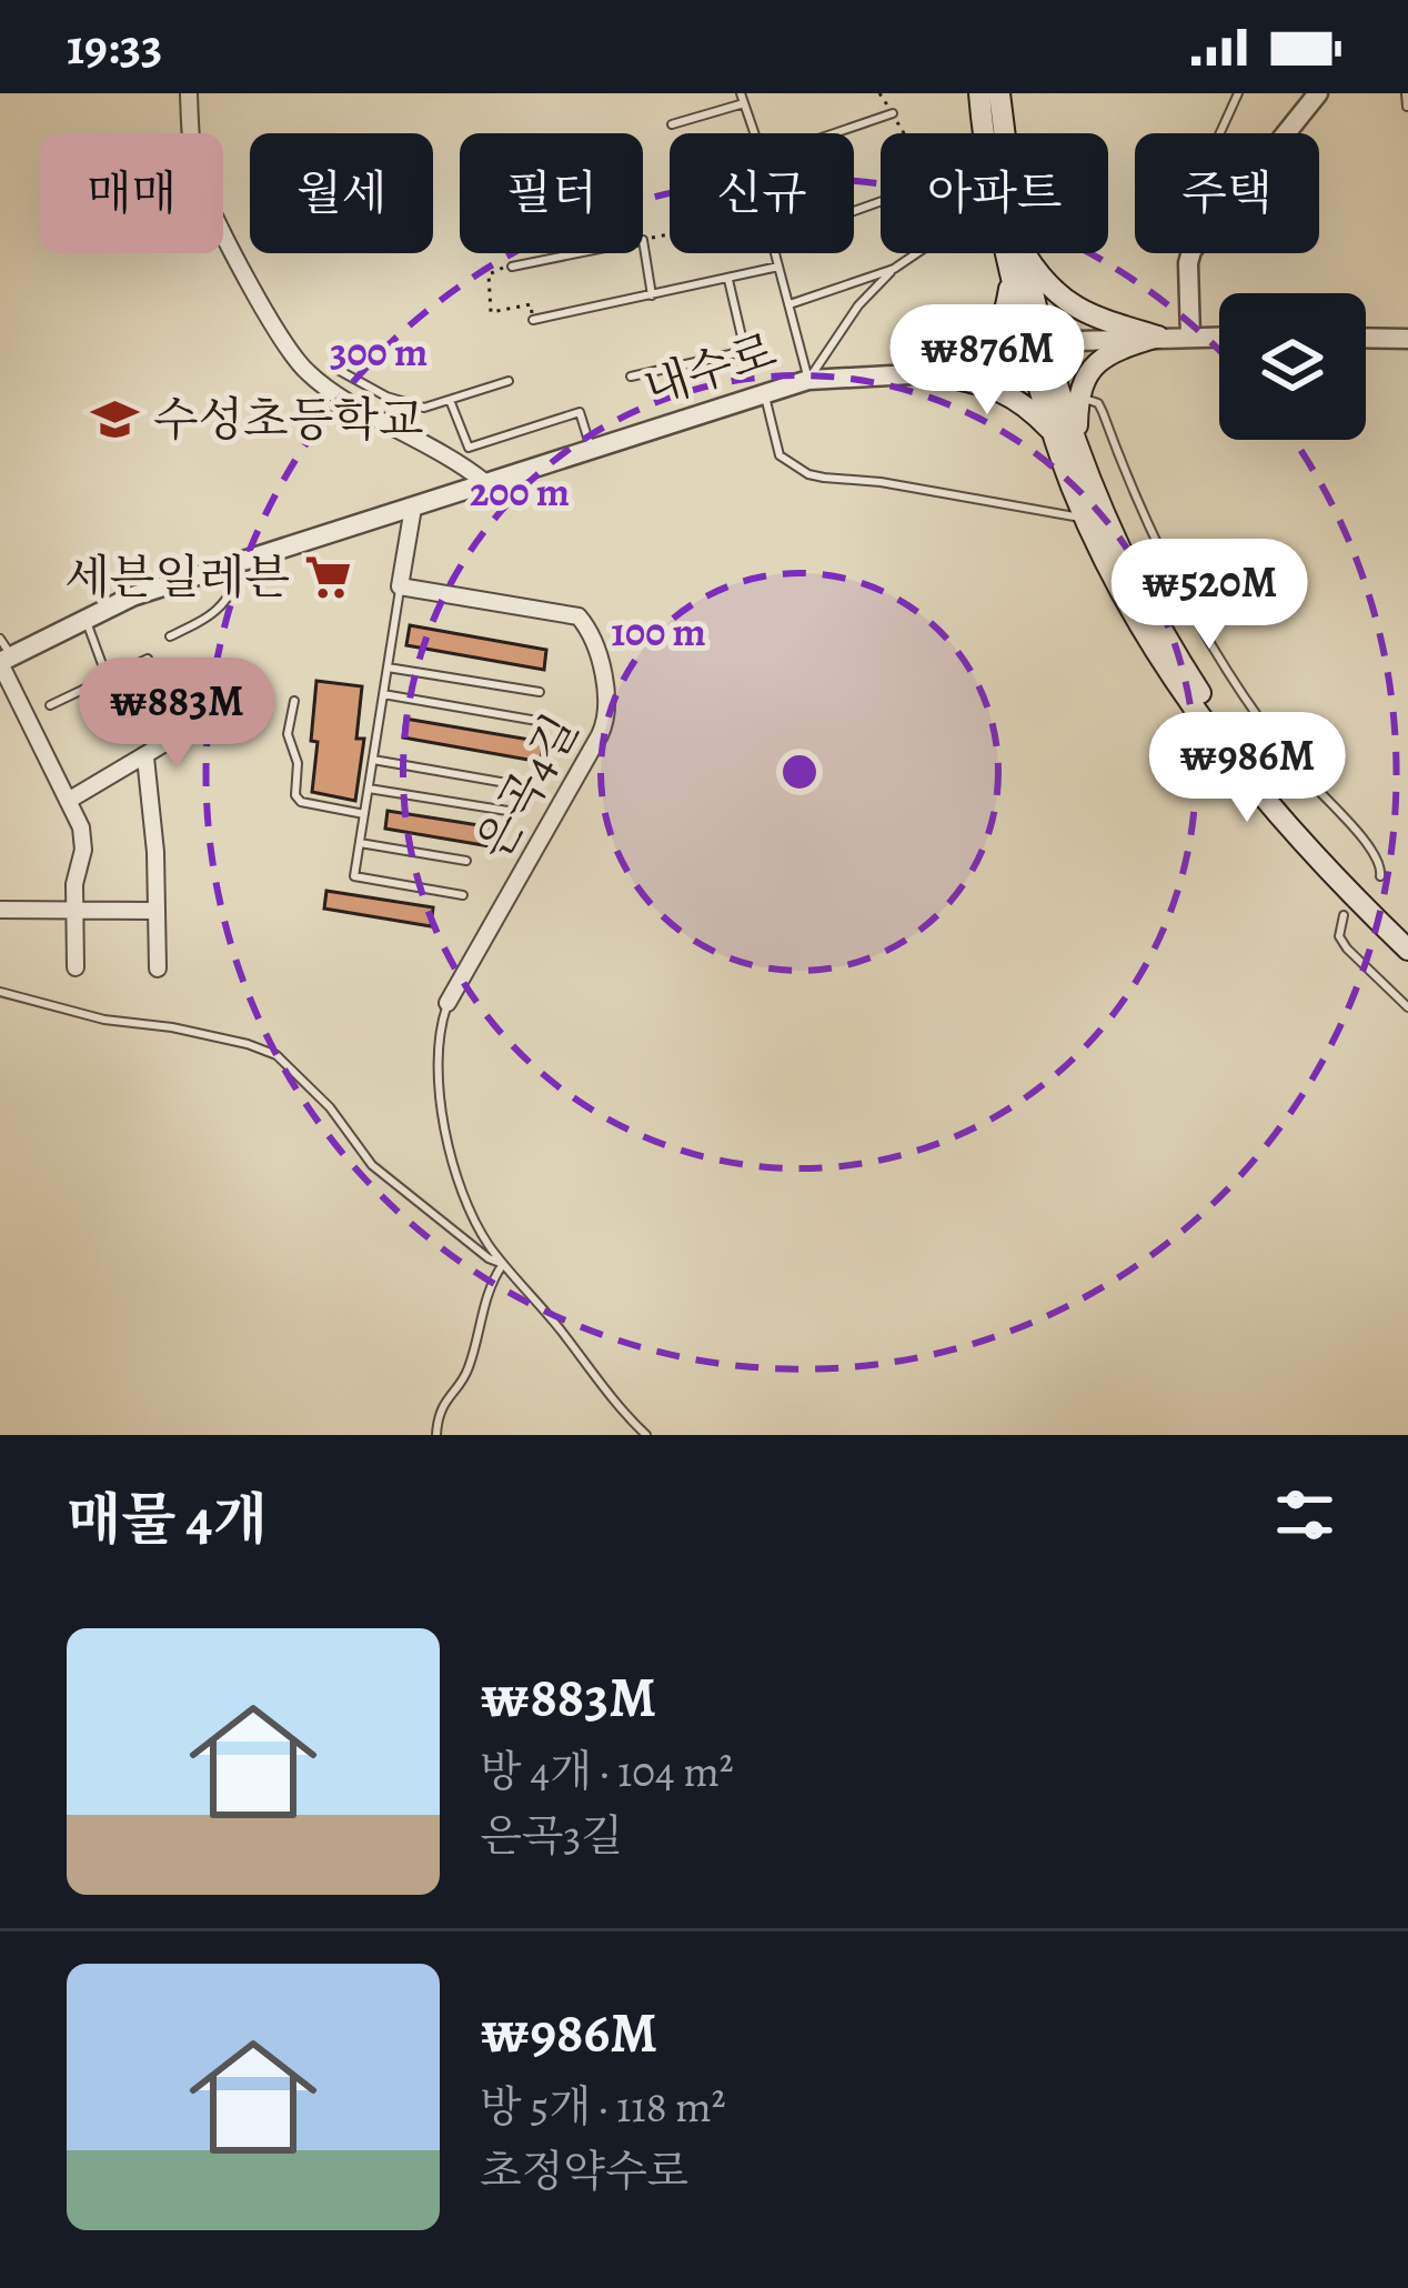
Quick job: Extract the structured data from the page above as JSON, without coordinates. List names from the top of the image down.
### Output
{
  "streets": {
    "street": ["내수로", "은곡4길"]
  },
  "places": {
    "school or university": ["수성초등학교"],
    "supermarket": ["세븐일레븐"]
  },
  "page": {
    "status": "19:33",
    "chip": [
      "매매",
      "월세",
      "필터",
      "신규",
      "아파트",
      "주택"
    ],
    "price": [
      "₩876M",
      "₩520M",
      "₩883M",
      "₩986M"
    ],
    "heading": "매물 4개",
    "list": [
      {
        "name": "₩883M",
        "note": "방 4개 · 104 m² · 은곡3길"
      },
      {
        "name": "₩986M",
        "note": "방 5개 · 118 m² · 초정약수로"
      }
    ]
  },
  "rings": ["300 m", "200 m", "100 m"]
}
